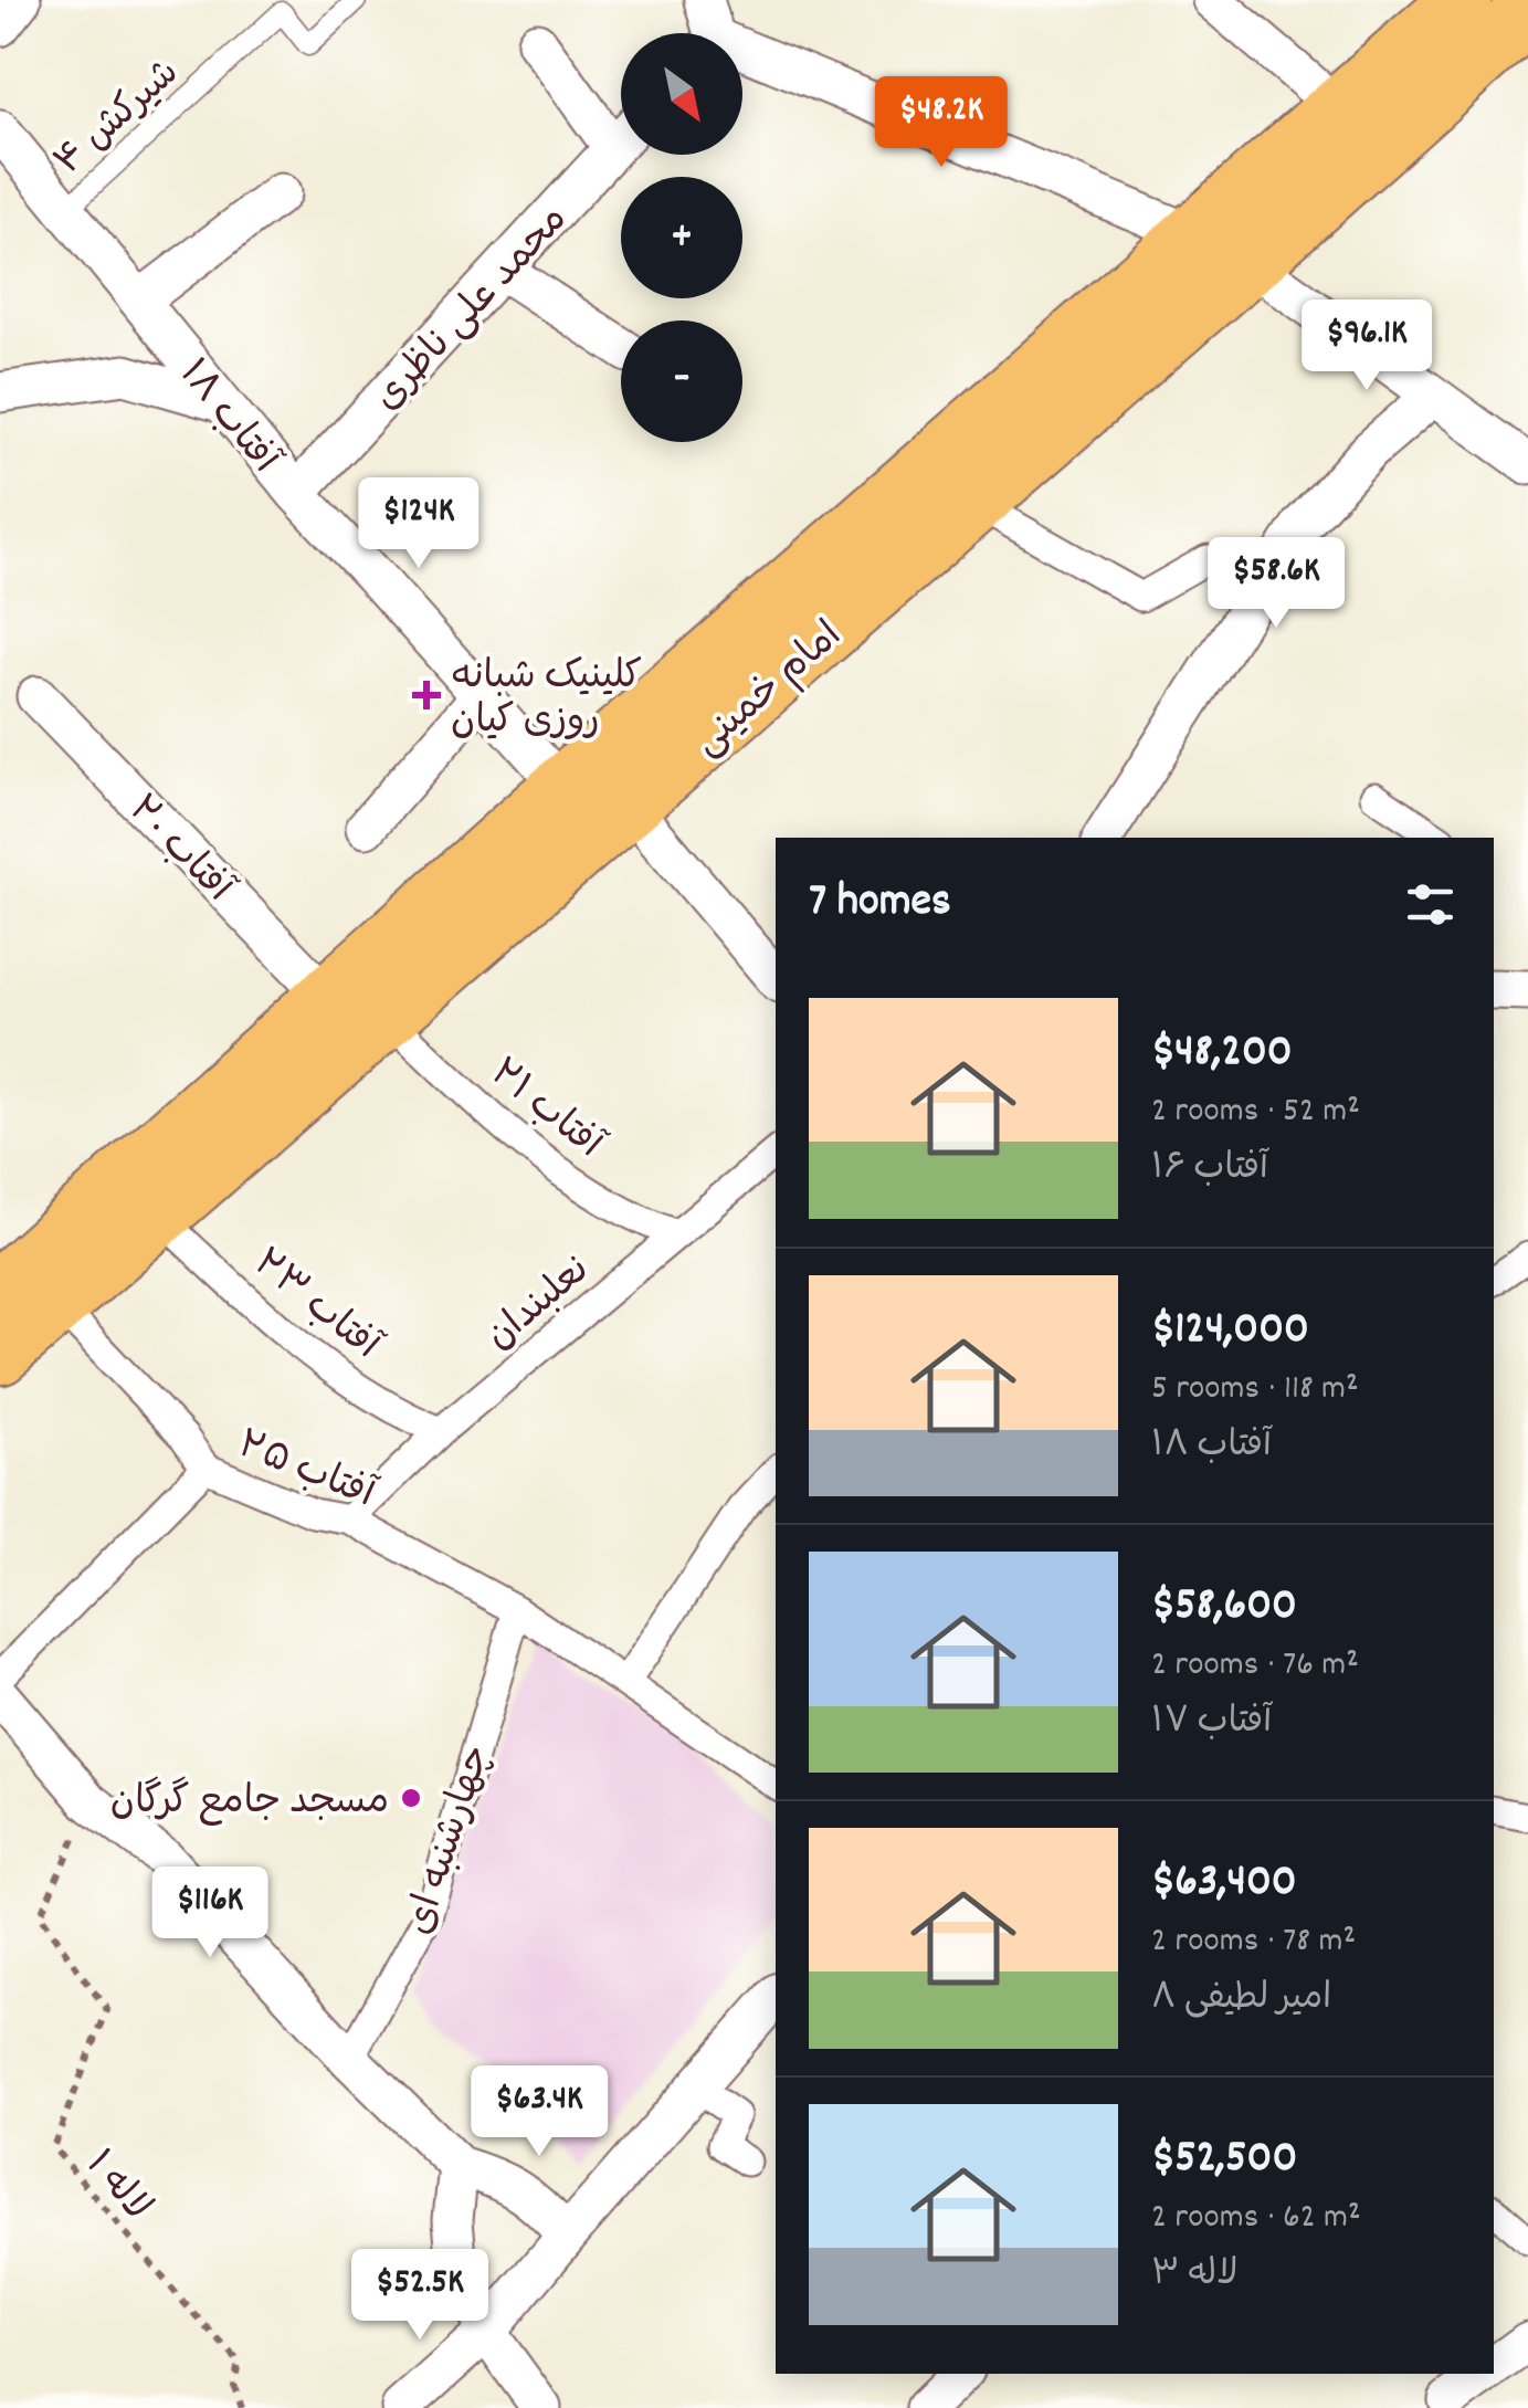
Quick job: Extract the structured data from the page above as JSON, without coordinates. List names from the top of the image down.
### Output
{
  "streets": {
    "main road": ["امام خمینی"],
    "street": [
      "محمد علی ناظری",
      "آفتاب ۱۸",
      "۲۰ آفتاب",
      "آفتاب ۲۱",
      "نعلبندان",
      "آفتاب ۲۳",
      "آفتاب ۲۵",
      "چهارشنبه ای"
    ],
    "lane": ["۴ شیرکش"],
    "path": ["لاله ۱"]
  },
  "crossings": [
    ["۴ شیرکش", "آفتاب ۱۸"],
    ["محمد علی ناظری", "آفتاب ۱۸"],
    ["آفتاب ۱۸", "امام خمینی"],
    ["امام خمینی", "۲۰ آفتاب"],
    ["امام خمینی", "آفتاب ۲۱"],
    ["امام خمینی", "آفتاب ۲۳"],
    ["امام خمینی", "آفتاب ۲۵"],
    ["آفتاب ۲۱", "نعلبندان"],
    ["نعلبندان", "آفتاب ۲۳"],
    ["نعلبندان", "آفتاب ۲۵"],
    ["آفتاب ۲۵", "چهارشنبه ای"]
  ],
  "places": {
    "health": ["کلینیک شبانه روزی کیان"],
    "other": ["مسجد جامع گرگان"]
  },
  "north": "bottom right",
  "page": {
    "map_buttons": ["+", "−"],
    "price": [
      "$48.2K",
      "$96.1K",
      "$124K",
      "$58.6K",
      "$116K",
      "$63.4K",
      "$52.5K"
    ],
    "heading": "7 homes",
    "list": [
      {
        "name": "$48,200",
        "note": "2 rooms · 52 m² · آفتاب ۱۶"
      },
      {
        "name": "$124,000",
        "note": "5 rooms · 118 m² · آفتاب ۱۸"
      },
      {
        "name": "$58,600",
        "note": "2 rooms · 76 m² · ۱۷ آفتاب"
      },
      {
        "name": "$63,400",
        "note": "2 rooms · 78 m² · ۸ امیر لطیفی"
      },
      {
        "name": "$52,500",
        "note": "2 rooms · 62 m² · لاله ۳"
      }
    ]
  }
}
